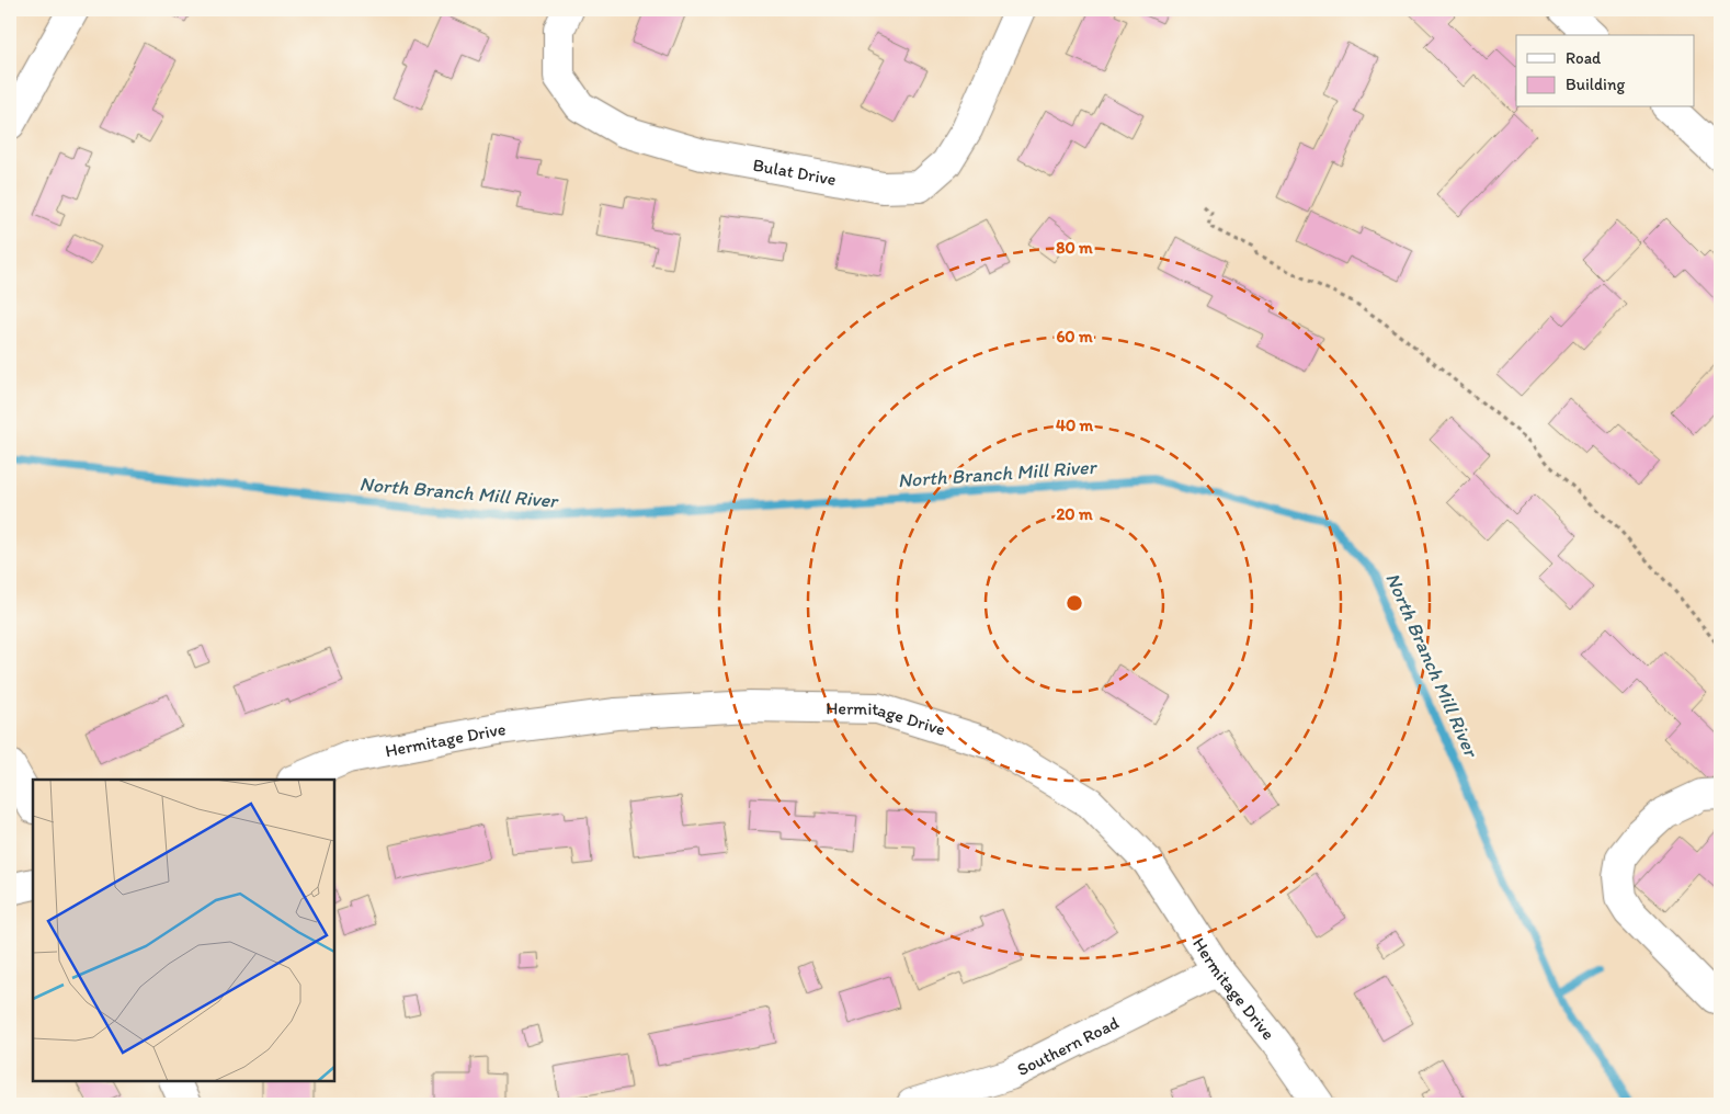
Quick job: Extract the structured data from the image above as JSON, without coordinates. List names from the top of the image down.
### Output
{
  "streets": {
    "street": ["Bulat Drive", "Hermitage Drive", "Southern Road"]
  },
  "crossings": [
    ["Hermitage Drive", "Southern Road"]
  ],
  "water": ["North Branch Mill River"],
  "legend": ["Road", "Building"],
  "rings": [
    "80 m",
    "60 m",
    "40 m",
    "20 m"
  ]
}
